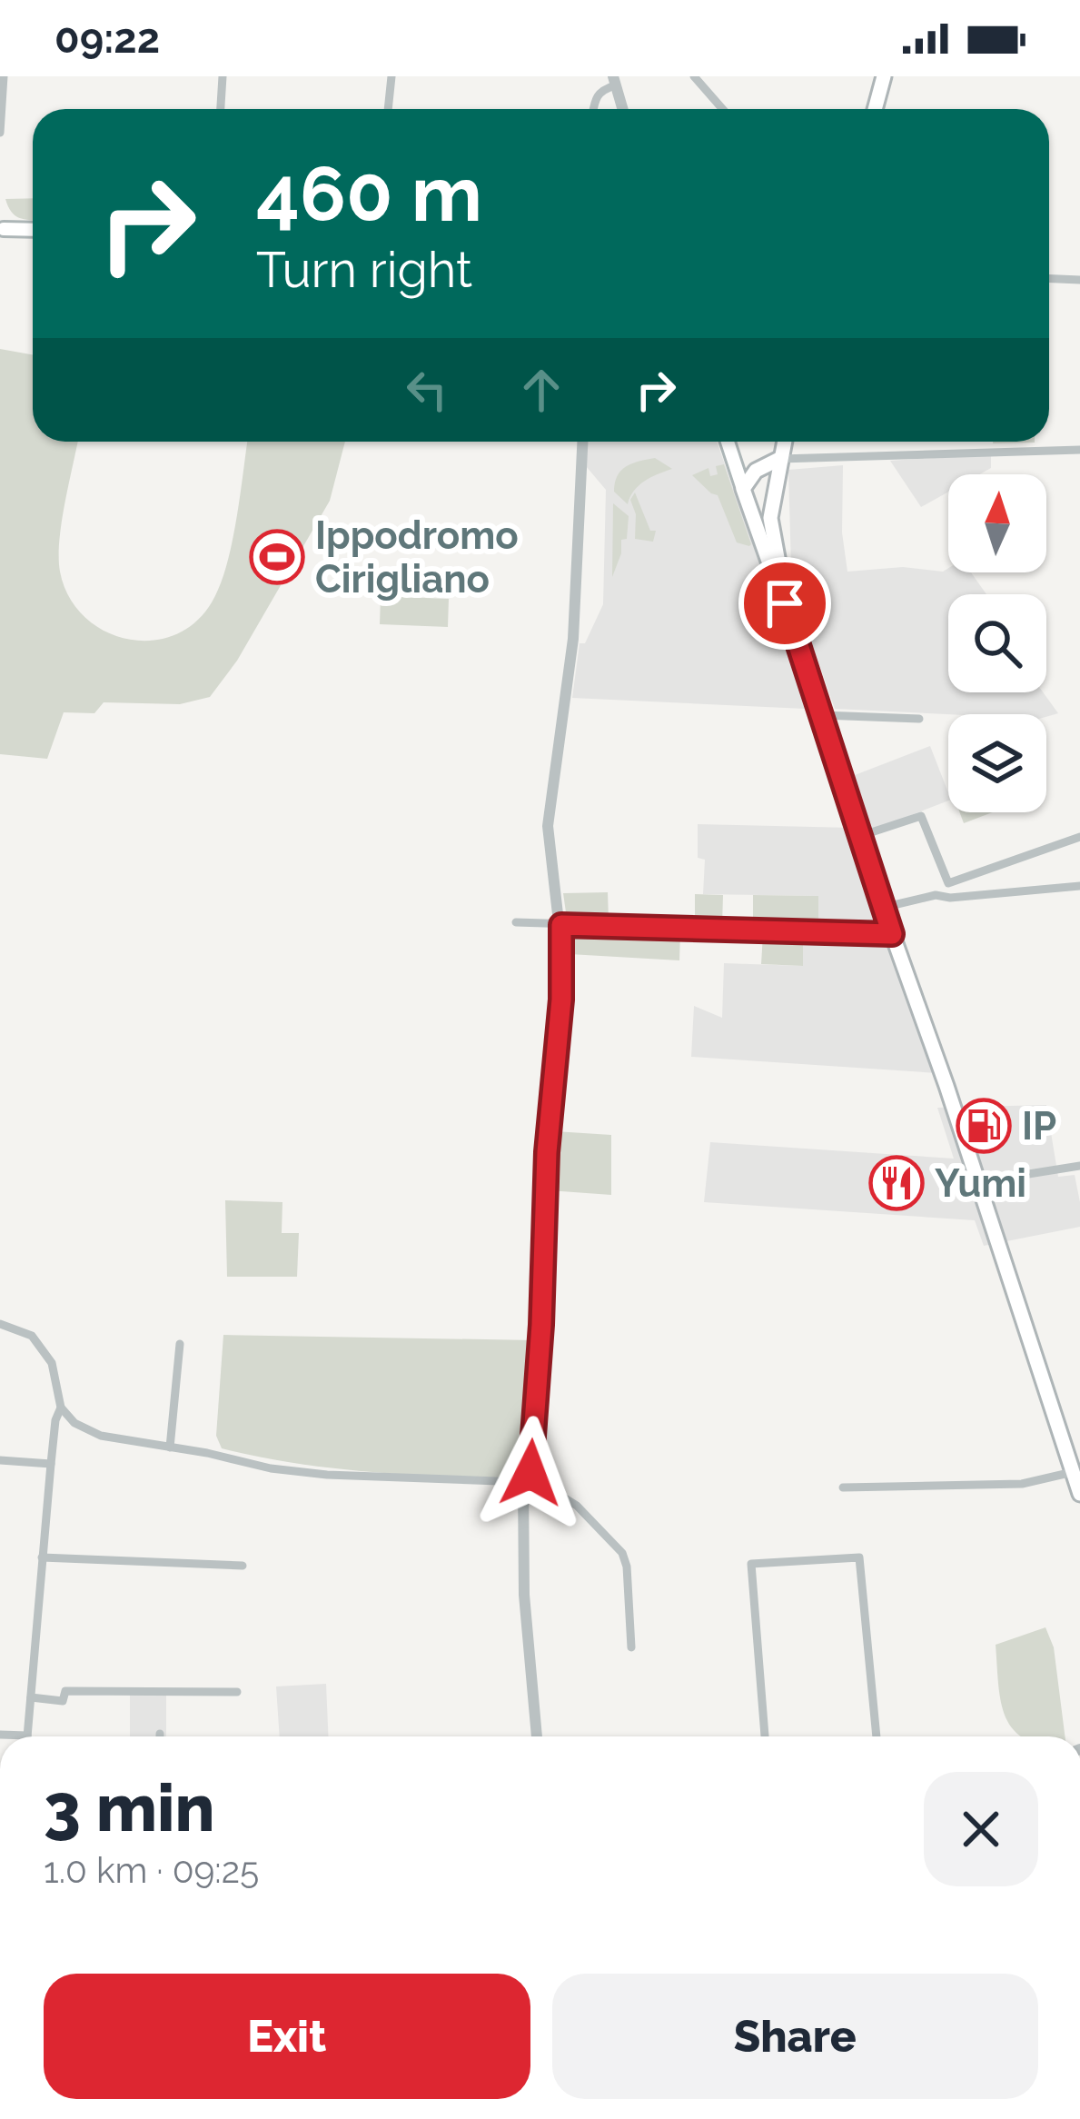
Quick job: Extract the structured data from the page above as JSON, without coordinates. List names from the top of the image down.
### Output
{
  "places": {
    "sports": ["Ippodromo Cirigliano"],
    "fuel station": ["IP"],
    "restaurant": ["Yumi"]
  },
  "north": "top",
  "page": {
    "status": "09:22",
    "turn": ["460 m", "Turn right"],
    "heading": ["3 min", "1.0 km · 09:25"],
    "buttons": ["Exit", "Share"]
  }
}
